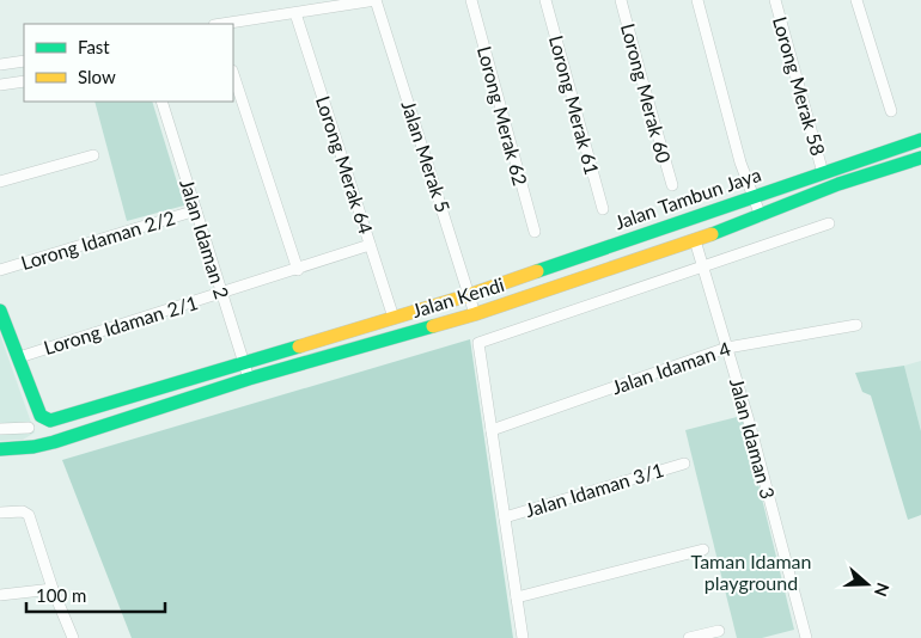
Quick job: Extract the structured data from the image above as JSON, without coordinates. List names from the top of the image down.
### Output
{
  "streets": {
    "street": [
      "Lorong Merak 58",
      "Lorong Merak 60",
      "Lorong Merak 61",
      "Lorong Merak 62",
      "Jalan Merak 5",
      "Lorong Merak 64",
      "Jalan Tambun Jaya",
      "Jalan Idaman 2",
      "Lorong Idaman 2/2",
      "Jalan Kendi",
      "Lorong Idaman 2/1",
      "Jalan Idaman 4",
      "Jalan Idaman 3",
      "Jalan Idaman 3/1"
    ]
  },
  "crossings": [
    ["Lorong Merak 58", "Jalan Tambun Jaya"],
    ["Jalan Merak 5", "Jalan Tambun Jaya"],
    ["Jalan Merak 5", "Jalan Kendi"],
    ["Lorong Merak 64", "Jalan Kendi"],
    ["Lorong Merak 64", "Lorong Idaman 2/1"],
    ["Jalan Tambun Jaya", "Jalan Kendi"],
    ["Jalan Idaman 2", "Lorong Idaman 2/2"],
    ["Jalan Idaman 2", "Jalan Kendi"],
    ["Jalan Idaman 2", "Lorong Idaman 2/1"],
    ["Jalan Kendi", "Lorong Idaman 2/1"],
    ["Jalan Kendi", "Jalan Idaman 3"],
    ["Jalan Idaman 4", "Jalan Idaman 3"]
  ],
  "parks": ["Taman Idaman playground"],
  "legend": ["Fast", "Slow"],
  "scale_bar": "100 m",
  "north": "right"
}
